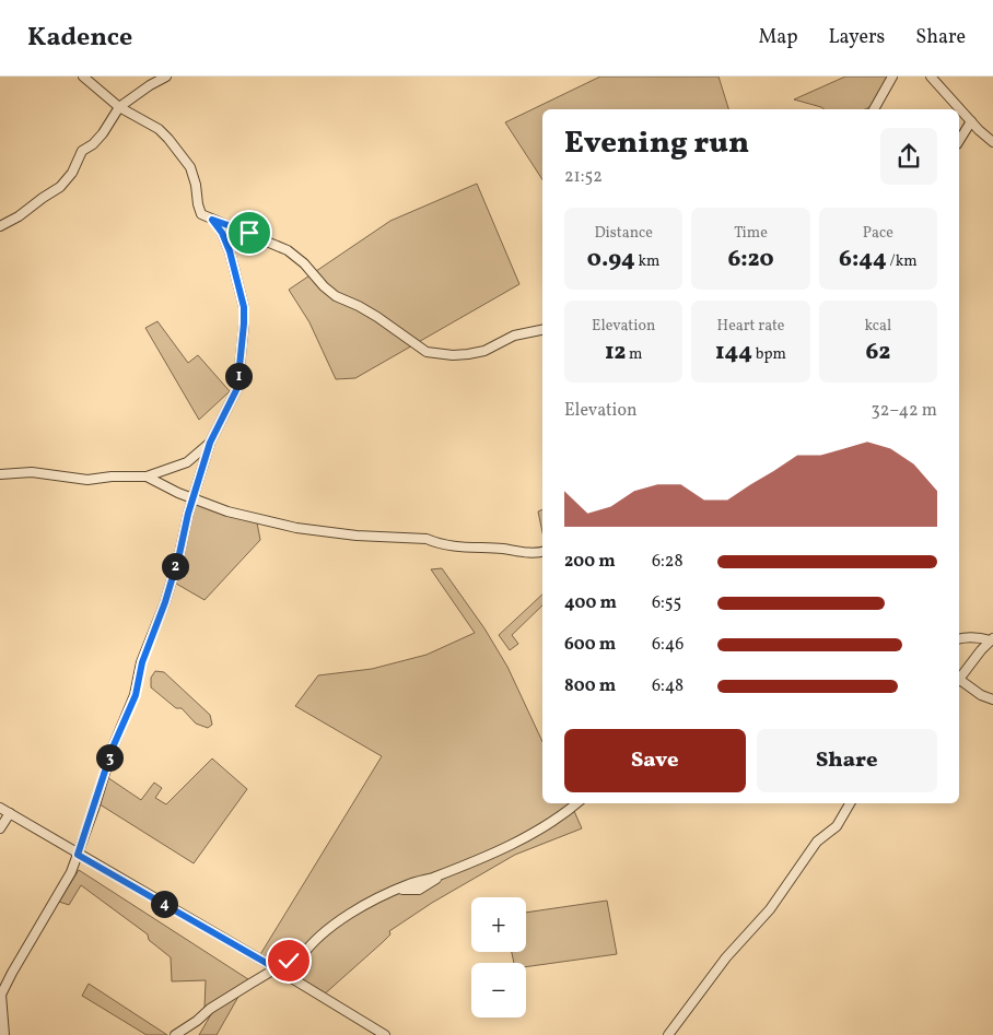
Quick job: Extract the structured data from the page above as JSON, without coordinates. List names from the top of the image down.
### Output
{
  "page": {
    "header": "Kadence",
    "nav": ["Map", "Layers", "Share"],
    "heading": ["Evening run", "21:52"],
    "stats": [
      ["Distance", "0.94 km"],
      ["Time", "6:20"],
      ["Pace", "6:44 /km"],
      ["Elevation", "12 m"],
      ["Heart rate", "144 bpm"],
      ["kcal", "62"]
    ],
    "pins": [
      "1",
      "2",
      "3",
      "4"
    ],
    "chart": ["Elevation", "32–42 m"],
    "list": [
      {
        "name": "200 m",
        "note": "6:28"
      },
      {
        "name": "400 m",
        "note": "6:55"
      },
      {
        "name": "600 m",
        "note": "6:46"
      },
      {
        "name": "800 m",
        "note": "6:48"
      }
    ],
    "buttons": ["Save", "Share"],
    "map_buttons": ["+", "−"]
  }
}
